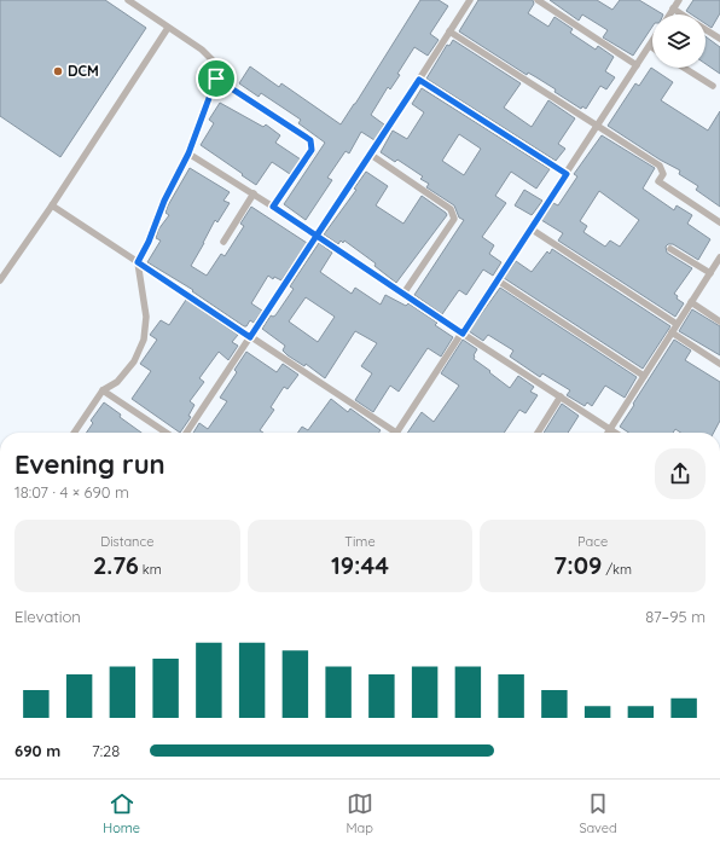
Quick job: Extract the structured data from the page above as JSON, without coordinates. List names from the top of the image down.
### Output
{
  "places": ["DCM"],
  "page": {
    "heading": ["Evening run", "18:07 · 4 × 690 m"],
    "stats": [
      ["Distance", "2.76 km"],
      ["Time", "19:44"],
      ["Pace", "7:09 /km"]
    ],
    "chart": ["Elevation", "87–95 m"],
    "list": [
      {
        "name": "690 m",
        "note": "7:28"
      }
    ],
    "tabs": ["Home", "Map", "Saved"]
  }
}
